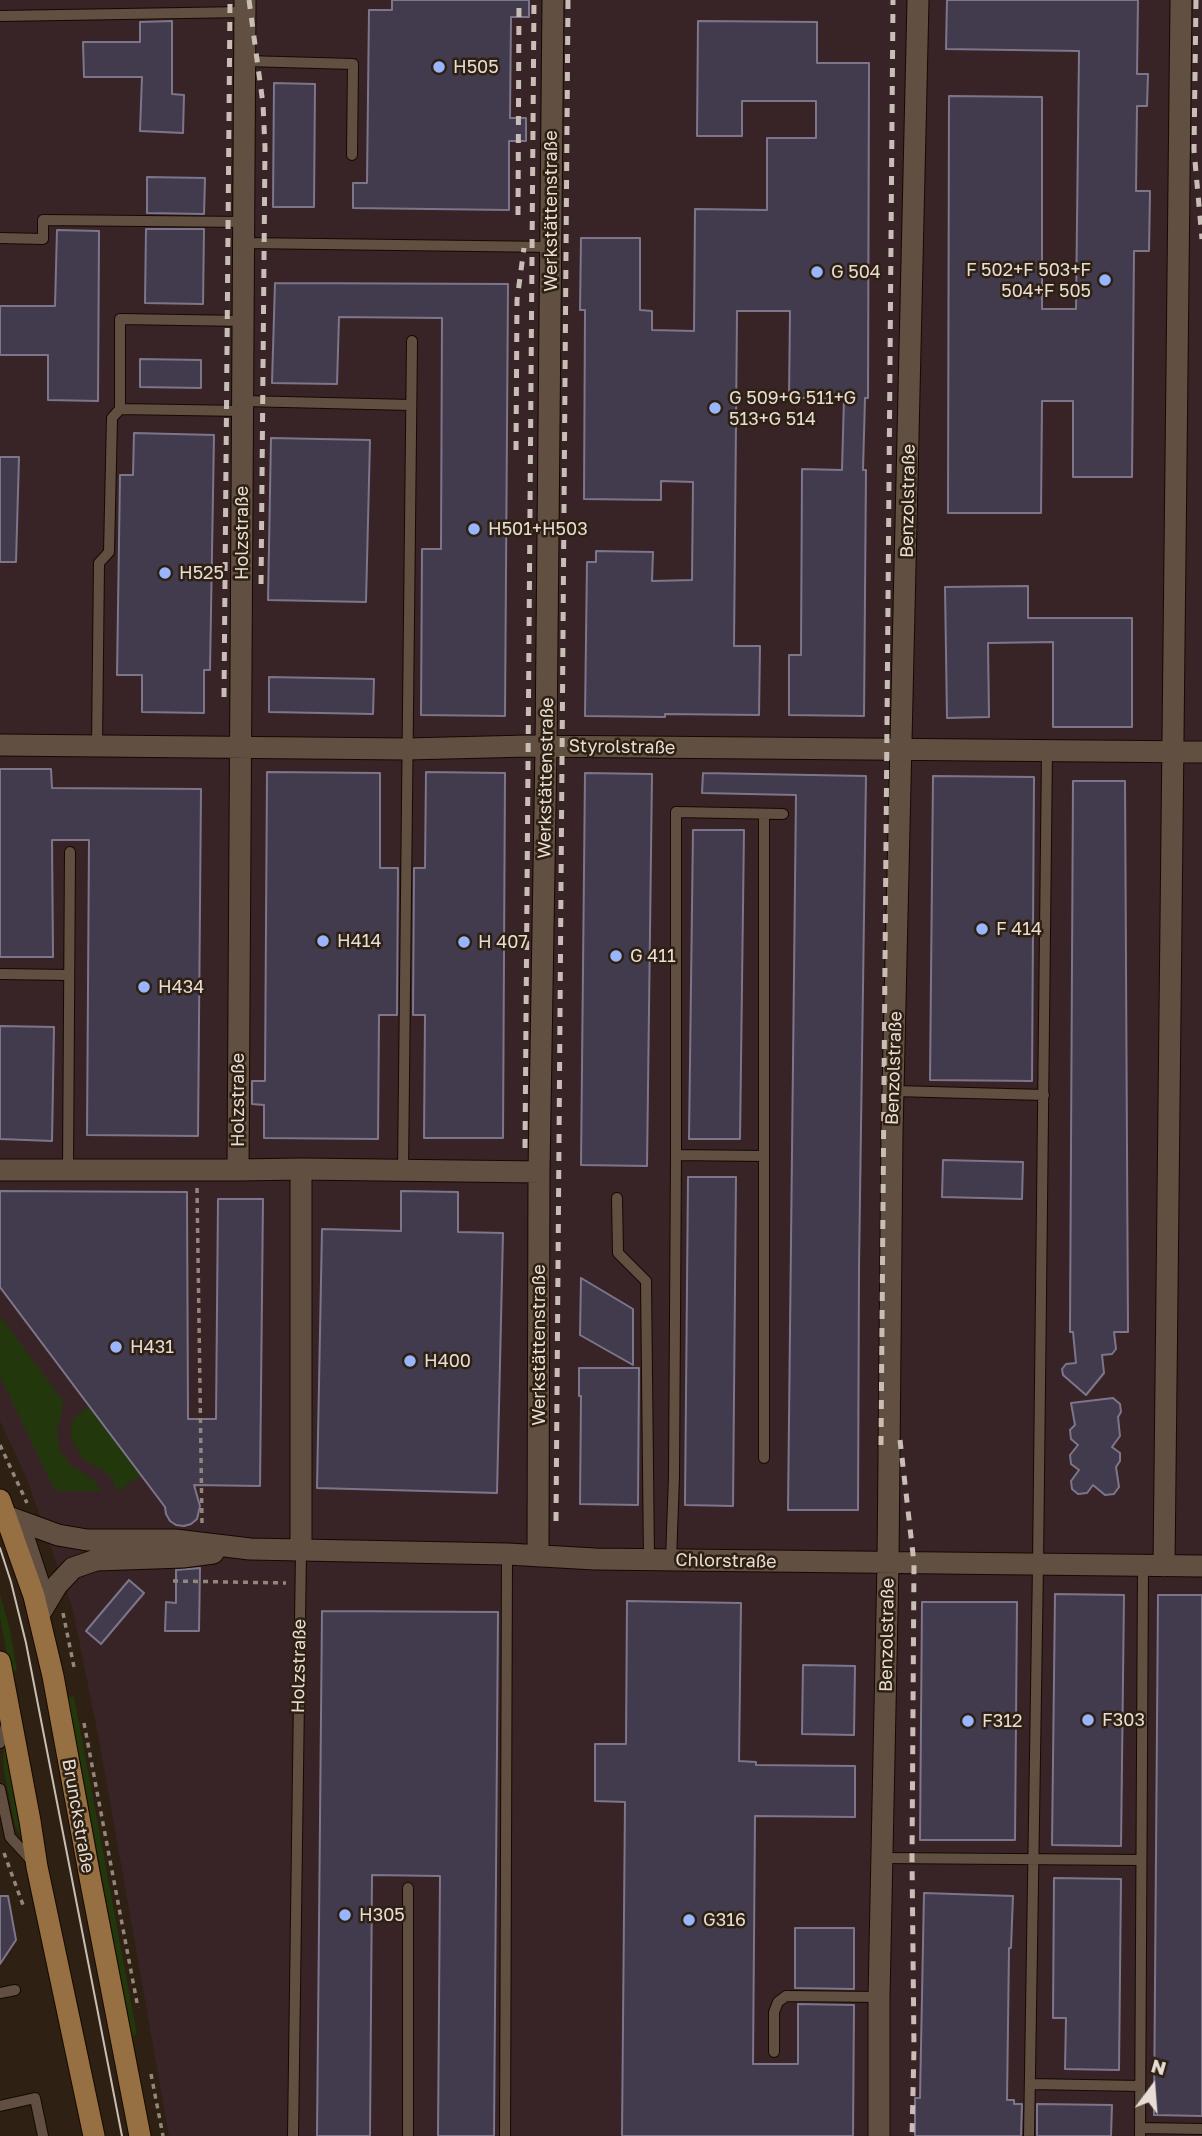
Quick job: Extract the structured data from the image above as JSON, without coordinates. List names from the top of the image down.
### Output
{
  "streets": {
    "main road": ["Brunckstraße"],
    "street": [
      "Werkstättenstraße",
      "Benzolstraße",
      "Holzstraße",
      "Styrolstraße",
      "Chlorstraße"
    ]
  },
  "crossings": [
    ["Werkstättenstraße", "Styrolstraße"],
    ["Werkstättenstraße", "Chlorstraße"],
    ["Benzolstraße", "Styrolstraße"],
    ["Benzolstraße", "Chlorstraße"],
    ["Holzstraße", "Styrolstraße"],
    ["Holzstraße", "Chlorstraße"]
  ],
  "places": [
    "H505",
    "G 504",
    "F 502+F 503+F 504+F 505",
    "G 509+G 511+G 513+G 514",
    "H501+H503",
    "H525",
    "F 414",
    "H414",
    "H 407",
    "G 411",
    "H434",
    "H431",
    "H400",
    "F303",
    "F312",
    "H305",
    "G316"
  ],
  "north": "top"
}
